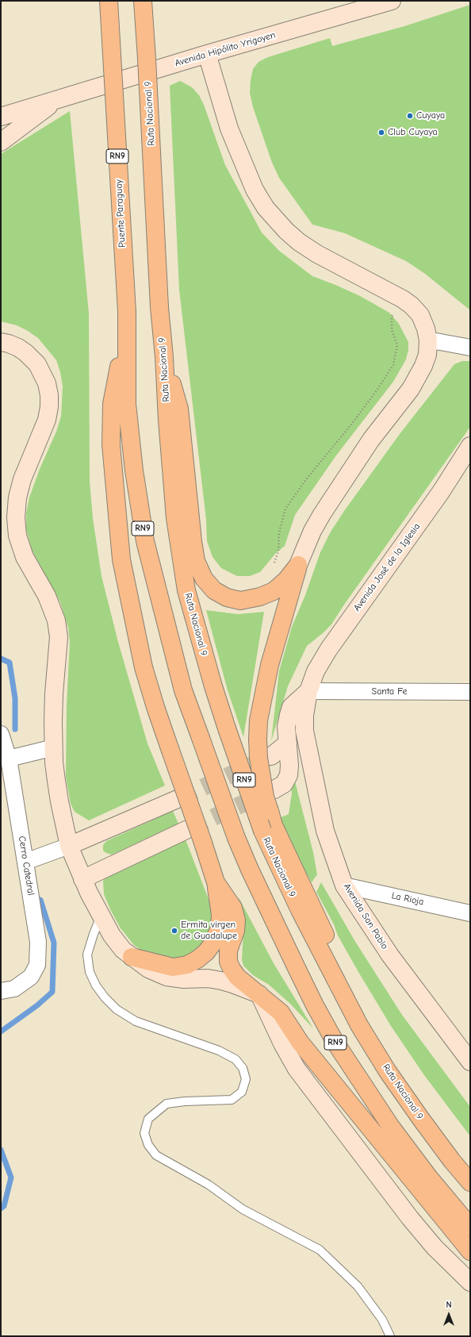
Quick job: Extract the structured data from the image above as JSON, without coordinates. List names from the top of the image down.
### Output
{
  "streets": {
    "highway": ["Ruta Nacional 9", "RN9", "Puente Paraguay"],
    "main road": ["Avenida Hipólito Yrigoyen", "Avenida José de la Iglesia", "Avenida San Pablo"],
    "street": ["Santa Fe", "Cerro Catedral", "La Rioja"]
  },
  "crossings": [
    ["RN9", "Puente Paraguay"],
    ["Avenida José de la Iglesia", "Santa Fe"],
    ["Avenida José de la Iglesia", "Avenida San Pablo"],
    ["Santa Fe", "Avenida San Pablo"],
    ["La Rioja", "Avenida San Pablo"]
  ],
  "places": ["Cuyaya", "Club Cuyaya", "Ermita virgen de Guadalupe"],
  "north": "top"
}
